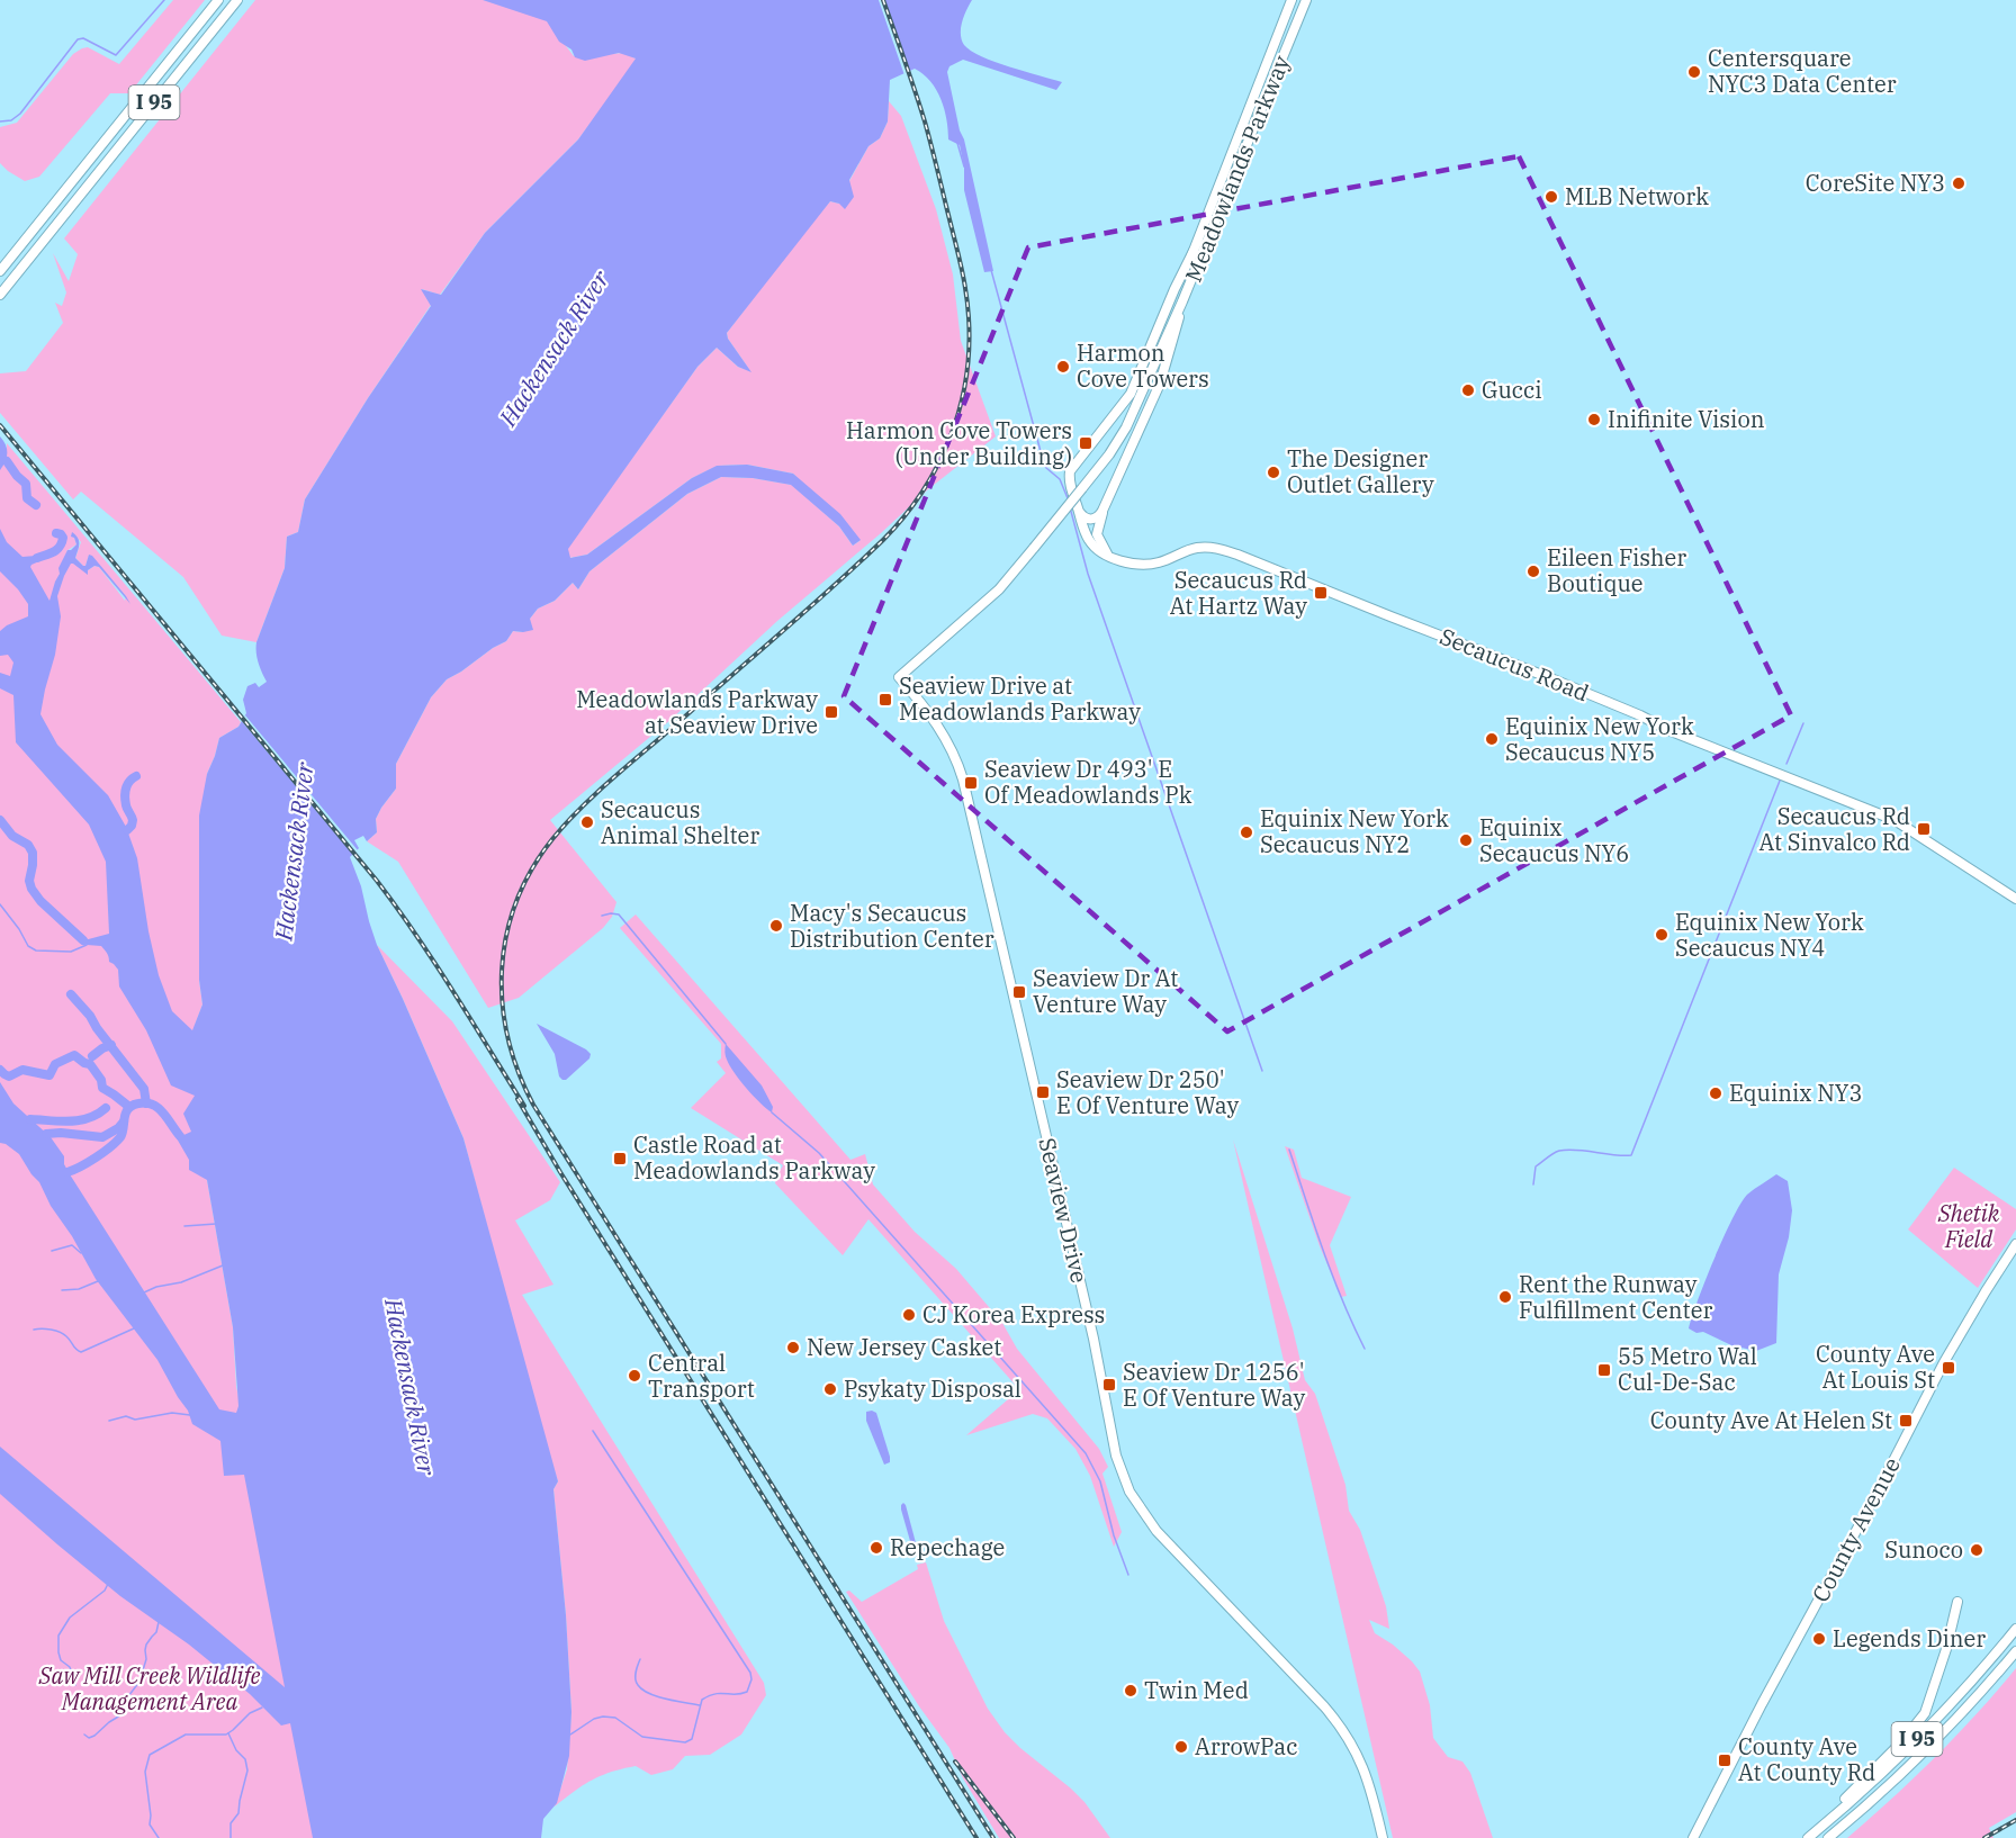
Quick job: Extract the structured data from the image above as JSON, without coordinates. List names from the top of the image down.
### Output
{
  "streets": {
    "highway": ["I 95"],
    "main road": [
      "Meadowlands Parkway",
      "Secaucus Road",
      "Seaview Drive",
      "County Avenue"
    ]
  },
  "crossings": [
    ["Meadowlands Parkway", "Seaview Drive"]
  ],
  "water": ["Hackensack River"],
  "parks": ["Shetik Field", "Saw Mill Creek Wildlife Management Area"],
  "places": {
    "other": [
      "Centersquare NYC3 Data Center",
      "CoreSite NY3",
      "MLB Network",
      "Harmon Cove Towers",
      "Gucci",
      "Inifinite Vision",
      "The Designer Outlet Gallery",
      "Eileen Fisher Boutique",
      "Equinix New York Secaucus NY5",
      "Secaucus Animal Shelter",
      "Equinix New York Secaucus NY2",
      "Equinix Secaucus NY6",
      "Macy's Secaucus Distribution Center",
      "Equinix New York Secaucus NY4",
      "Equinix NY3",
      "Rent the Runway Fulfillment Center",
      "CJ Korea Express",
      "New Jersey Casket",
      "Central Transport",
      "Psykaty Disposal",
      "Repechage",
      "Sunoco",
      "Legends Diner",
      "Twin Med",
      "ArrowPac"
    ],
    "transit": [
      "Harmon Cove Towers (Under Building)",
      "Secaucus Rd At Hartz Way",
      "Seaview Drive at Meadowlands Parkway",
      "Meadowlands Parkway at Seaview Drive",
      "Seaview Dr 493' E Of Meadowlands Pk",
      "Secaucus Rd At Sinvalco Rd",
      "Seaview Dr At Venture Way",
      "Seaview Dr 250' E Of Venture Way",
      "Castle Road at Meadowlands Parkway",
      "County Ave At Louis St",
      "55 Metro Wal Cul-De-Sac",
      "Seaview Dr 1256' E Of Venture Way",
      "County Ave At Helen St",
      "County Ave At County Rd"
    ]
  }
}
